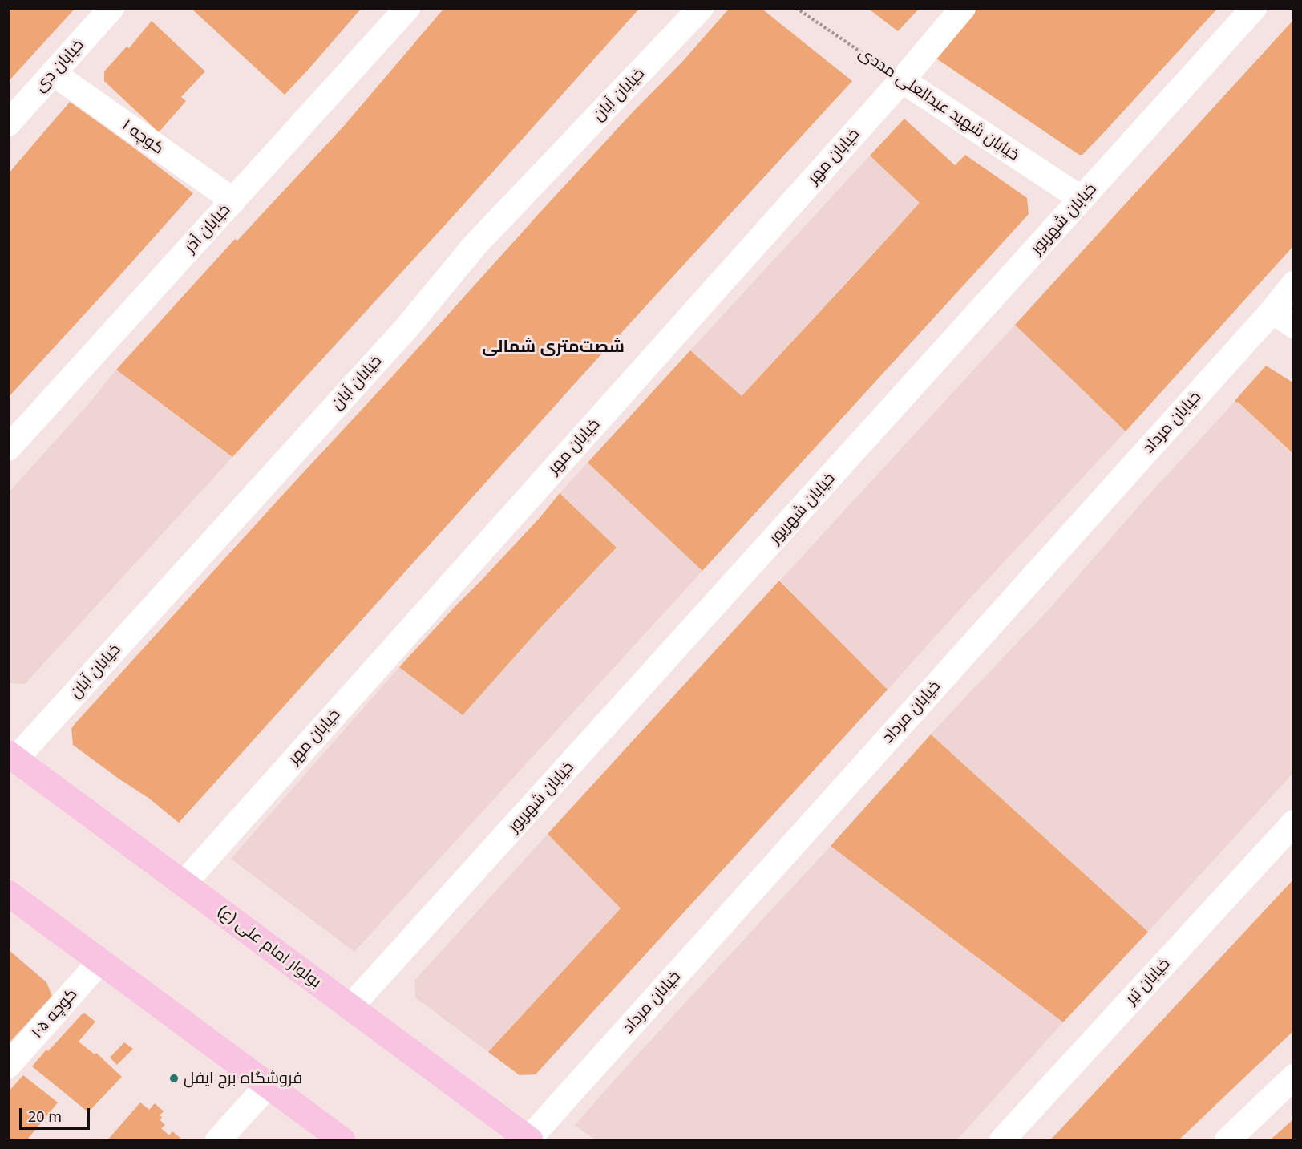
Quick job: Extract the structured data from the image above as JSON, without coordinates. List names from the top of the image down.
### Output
{
  "streets": {
    "main road": ["بولوار امام علی (ع)"],
    "street": [
      "خیابان دی",
      "خیابان آبان",
      "خیابان شهید عبدالعلی مددی",
      "کوچه ۱",
      "خیابان مهر",
      "خیابان شهریور",
      "خیابان آذر",
      "خیابان مرداد",
      "خیابان تیر",
      "کوچه ۱۰۵"
    ]
  },
  "crossings": [
    ["خیابان دی", "کوچه ۱"],
    ["خیابان آبان", "بولوار امام علی (ع)"],
    ["خیابان شهید عبدالعلی مددی", "خیابان مهر"],
    ["خیابان شهید عبدالعلی مددی", "خیابان شهریور"],
    ["کوچه ۱", "خیابان آذر"],
    ["خیابان مهر", "بولوار امام علی (ع)"],
    ["خیابان شهریور", "بولوار امام علی (ع)"],
    ["خیابان مرداد", "بولوار امام علی (ع)"]
  ],
  "districts": ["شصت‌متری شمالی"],
  "places": ["فروشگاه برج ایفل"],
  "scale_bar": "20 m"
}
